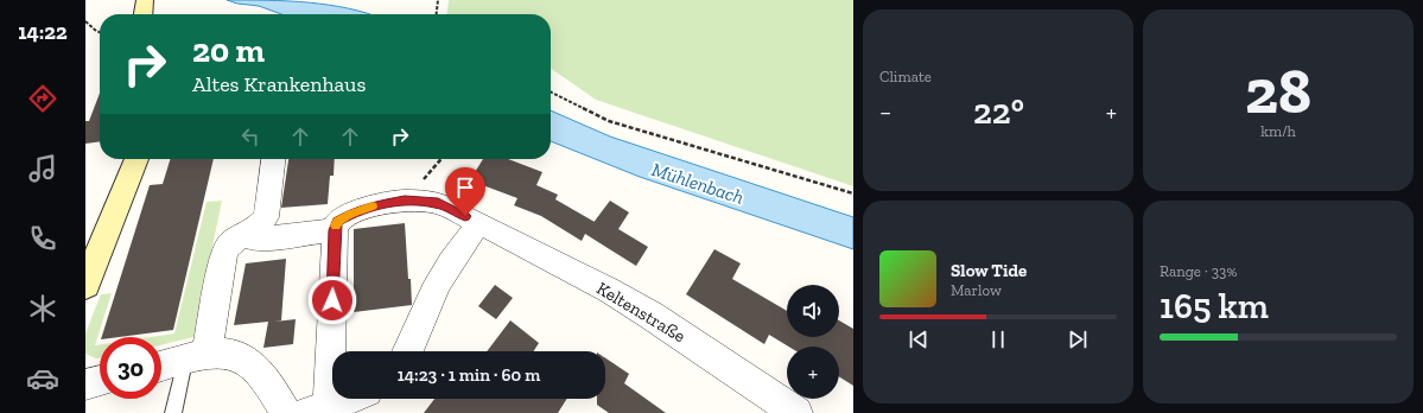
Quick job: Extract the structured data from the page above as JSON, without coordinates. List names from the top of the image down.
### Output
{
  "streets": {
    "street": ["Keltenstraße"]
  },
  "water": ["Mühlenbach"],
  "page": {
    "tabs": "14:22",
    "tile": [
      "Climate",
      ["28", "km/h"],
      ["Range · 33%", "165 km"]
    ],
    "turn": ["20 m", "Altes Krankenhaus"],
    "heat": ["−", "22°", "+"],
    "song": ["Slow Tide", "Marlow"],
    "map_buttons": "+",
    "limit": "30",
    "trip": "14:23 · 1 min · 60 m"
  }
}
